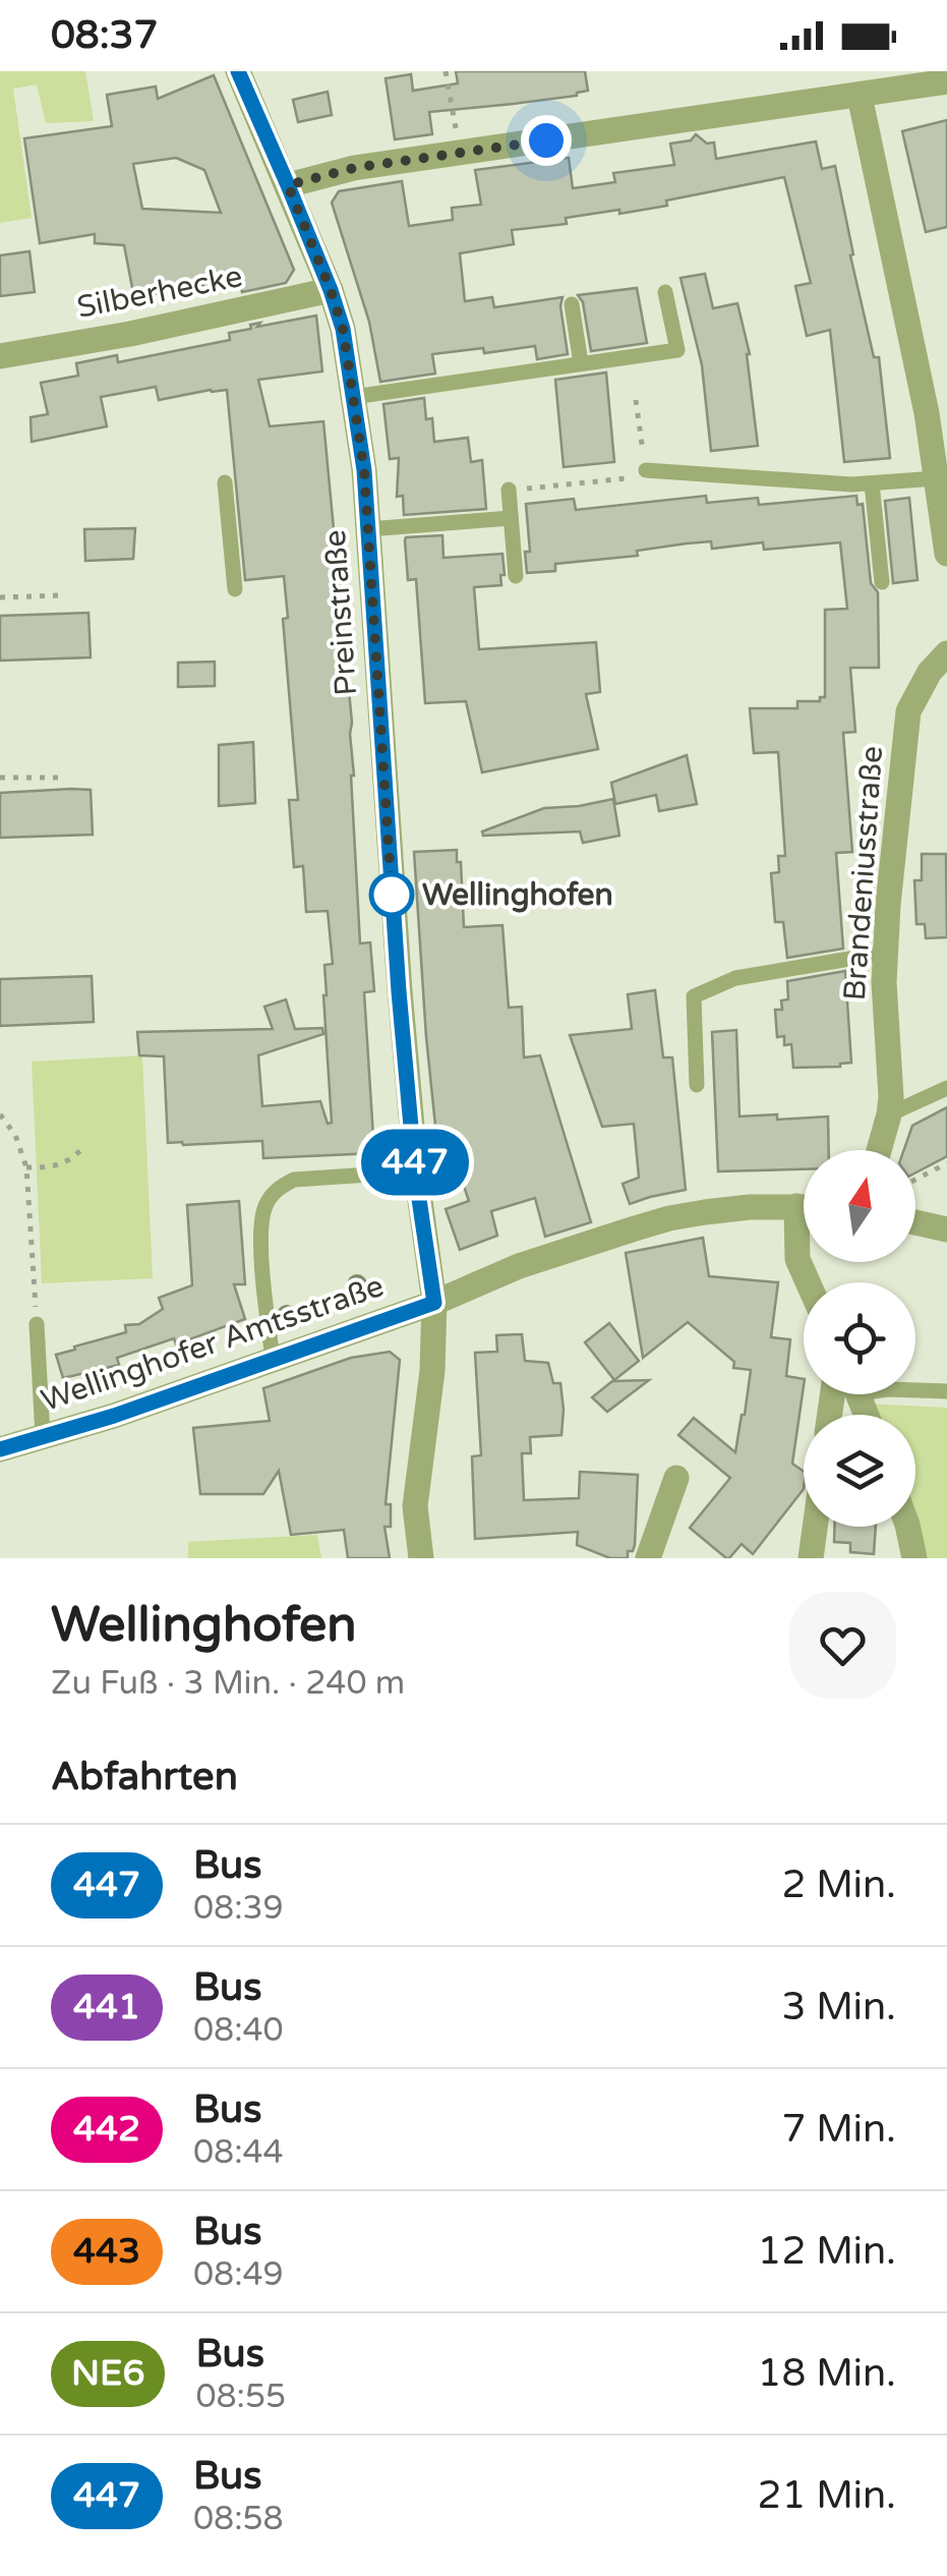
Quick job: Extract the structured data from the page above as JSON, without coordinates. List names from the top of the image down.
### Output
{
  "streets": {
    "street": [
      "Silberhecke",
      "Preinstraße",
      "Brandeniusstraße",
      "Wellinghofer Amtsstraße"
    ]
  },
  "crossings": [
    ["Silberhecke", "Preinstraße"],
    ["Preinstraße", "Wellinghofer Amtsstraße"]
  ],
  "places": ["Wellinghofen"],
  "lines": ["bus line 447"],
  "north": "top",
  "page": {
    "status": "08:37",
    "on_map": "447",
    "heading": [
      ["Wellinghofen", "Zu Fuß · 3 Min. · 240 m"],
      "Abfahrten"
    ],
    "list": [
      {
        "mark": "447",
        "name": "Bus",
        "note": "08:39",
        "value": "2 Min."
      },
      {
        "mark": "441",
        "name": "Bus",
        "note": "08:40",
        "value": "3 Min."
      },
      {
        "mark": "442",
        "name": "Bus",
        "note": "08:44",
        "value": "7 Min."
      },
      {
        "mark": "443",
        "name": "Bus",
        "note": "08:49",
        "value": "12 Min."
      },
      {
        "mark": "NE6",
        "name": "Bus",
        "note": "08:55",
        "value": "18 Min."
      },
      {
        "mark": "447",
        "name": "Bus",
        "note": "08:58",
        "value": "21 Min."
      }
    ]
  }
}
